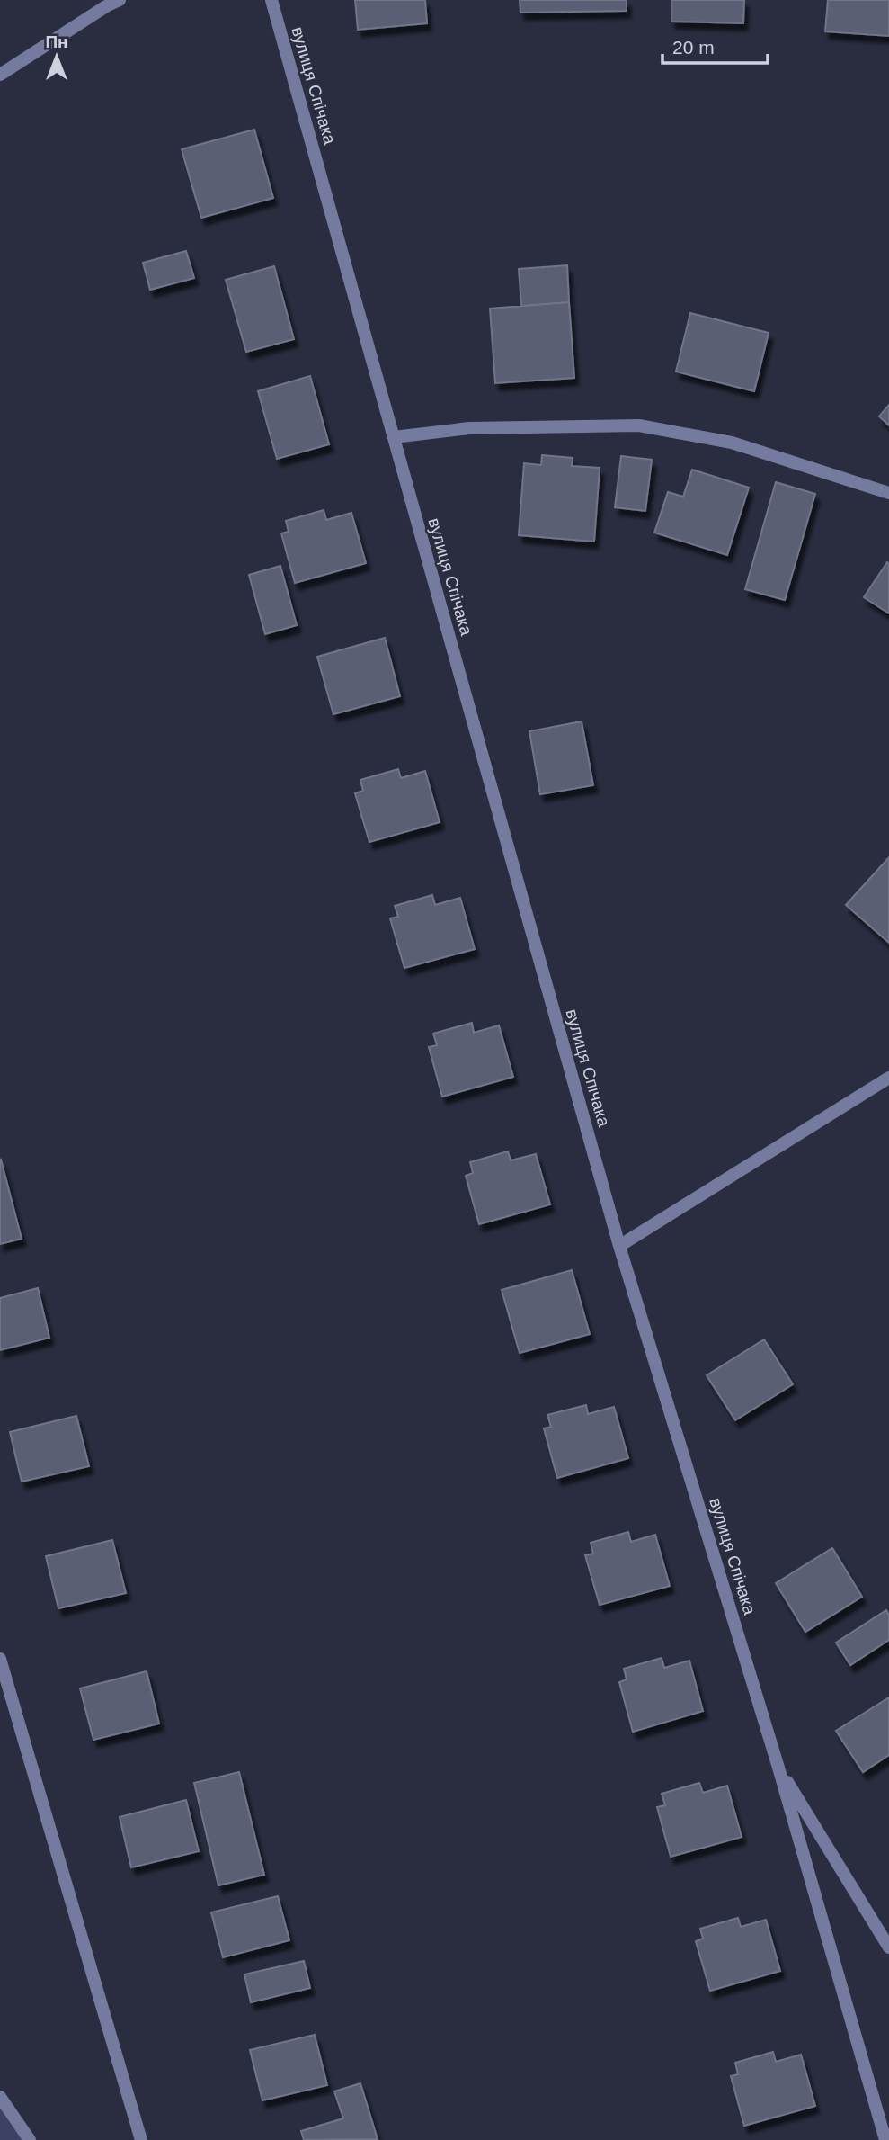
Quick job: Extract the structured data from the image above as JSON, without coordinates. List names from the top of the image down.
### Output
{
  "streets": {
    "street": ["вулиця Спічака"]
  },
  "scale_bar": "20 m",
  "north": "top"
}
